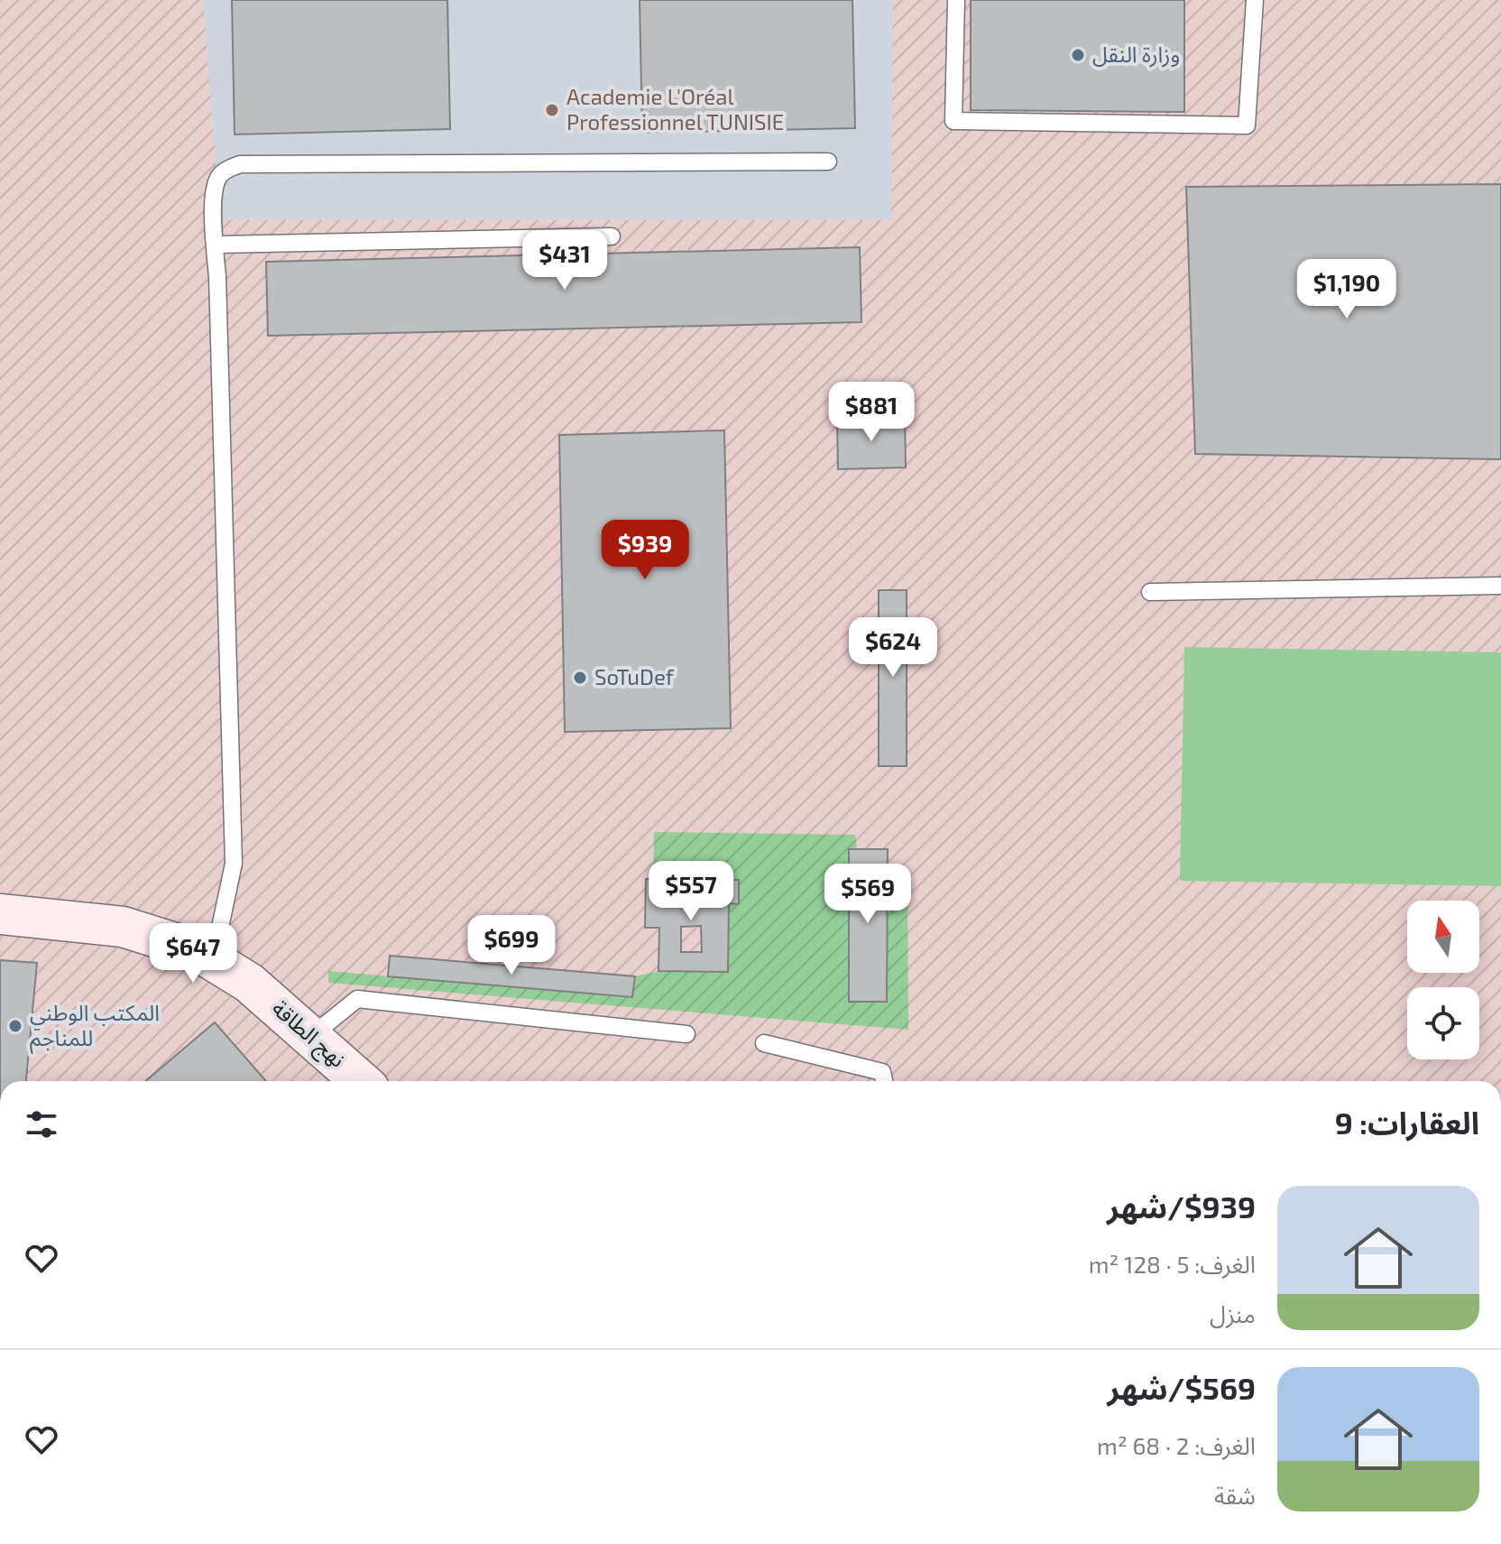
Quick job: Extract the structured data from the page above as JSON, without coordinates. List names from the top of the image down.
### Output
{
  "streets": {
    "street": ["نهج الطاقة"]
  },
  "places": [
    "وزارة النقل",
    "Academie L'Oréal Professionnel TUNISIE",
    "SoTuDef",
    "المكتب الوطني للمناجم"
  ],
  "north": "top",
  "page": {
    "price": [
      "$431",
      "$1,190",
      "$881",
      "$939",
      "$624",
      "$557",
      "$569",
      "$699",
      "$647"
    ],
    "heading": "العقارات: 9",
    "list": [
      {
        "name": "$939/شهر",
        "note": "الغرف: 5 · 128 m² · منزل"
      },
      {
        "name": "$569/شهر",
        "note": "الغرف: 2 · 68 m² · شقة"
      }
    ]
  }
}
